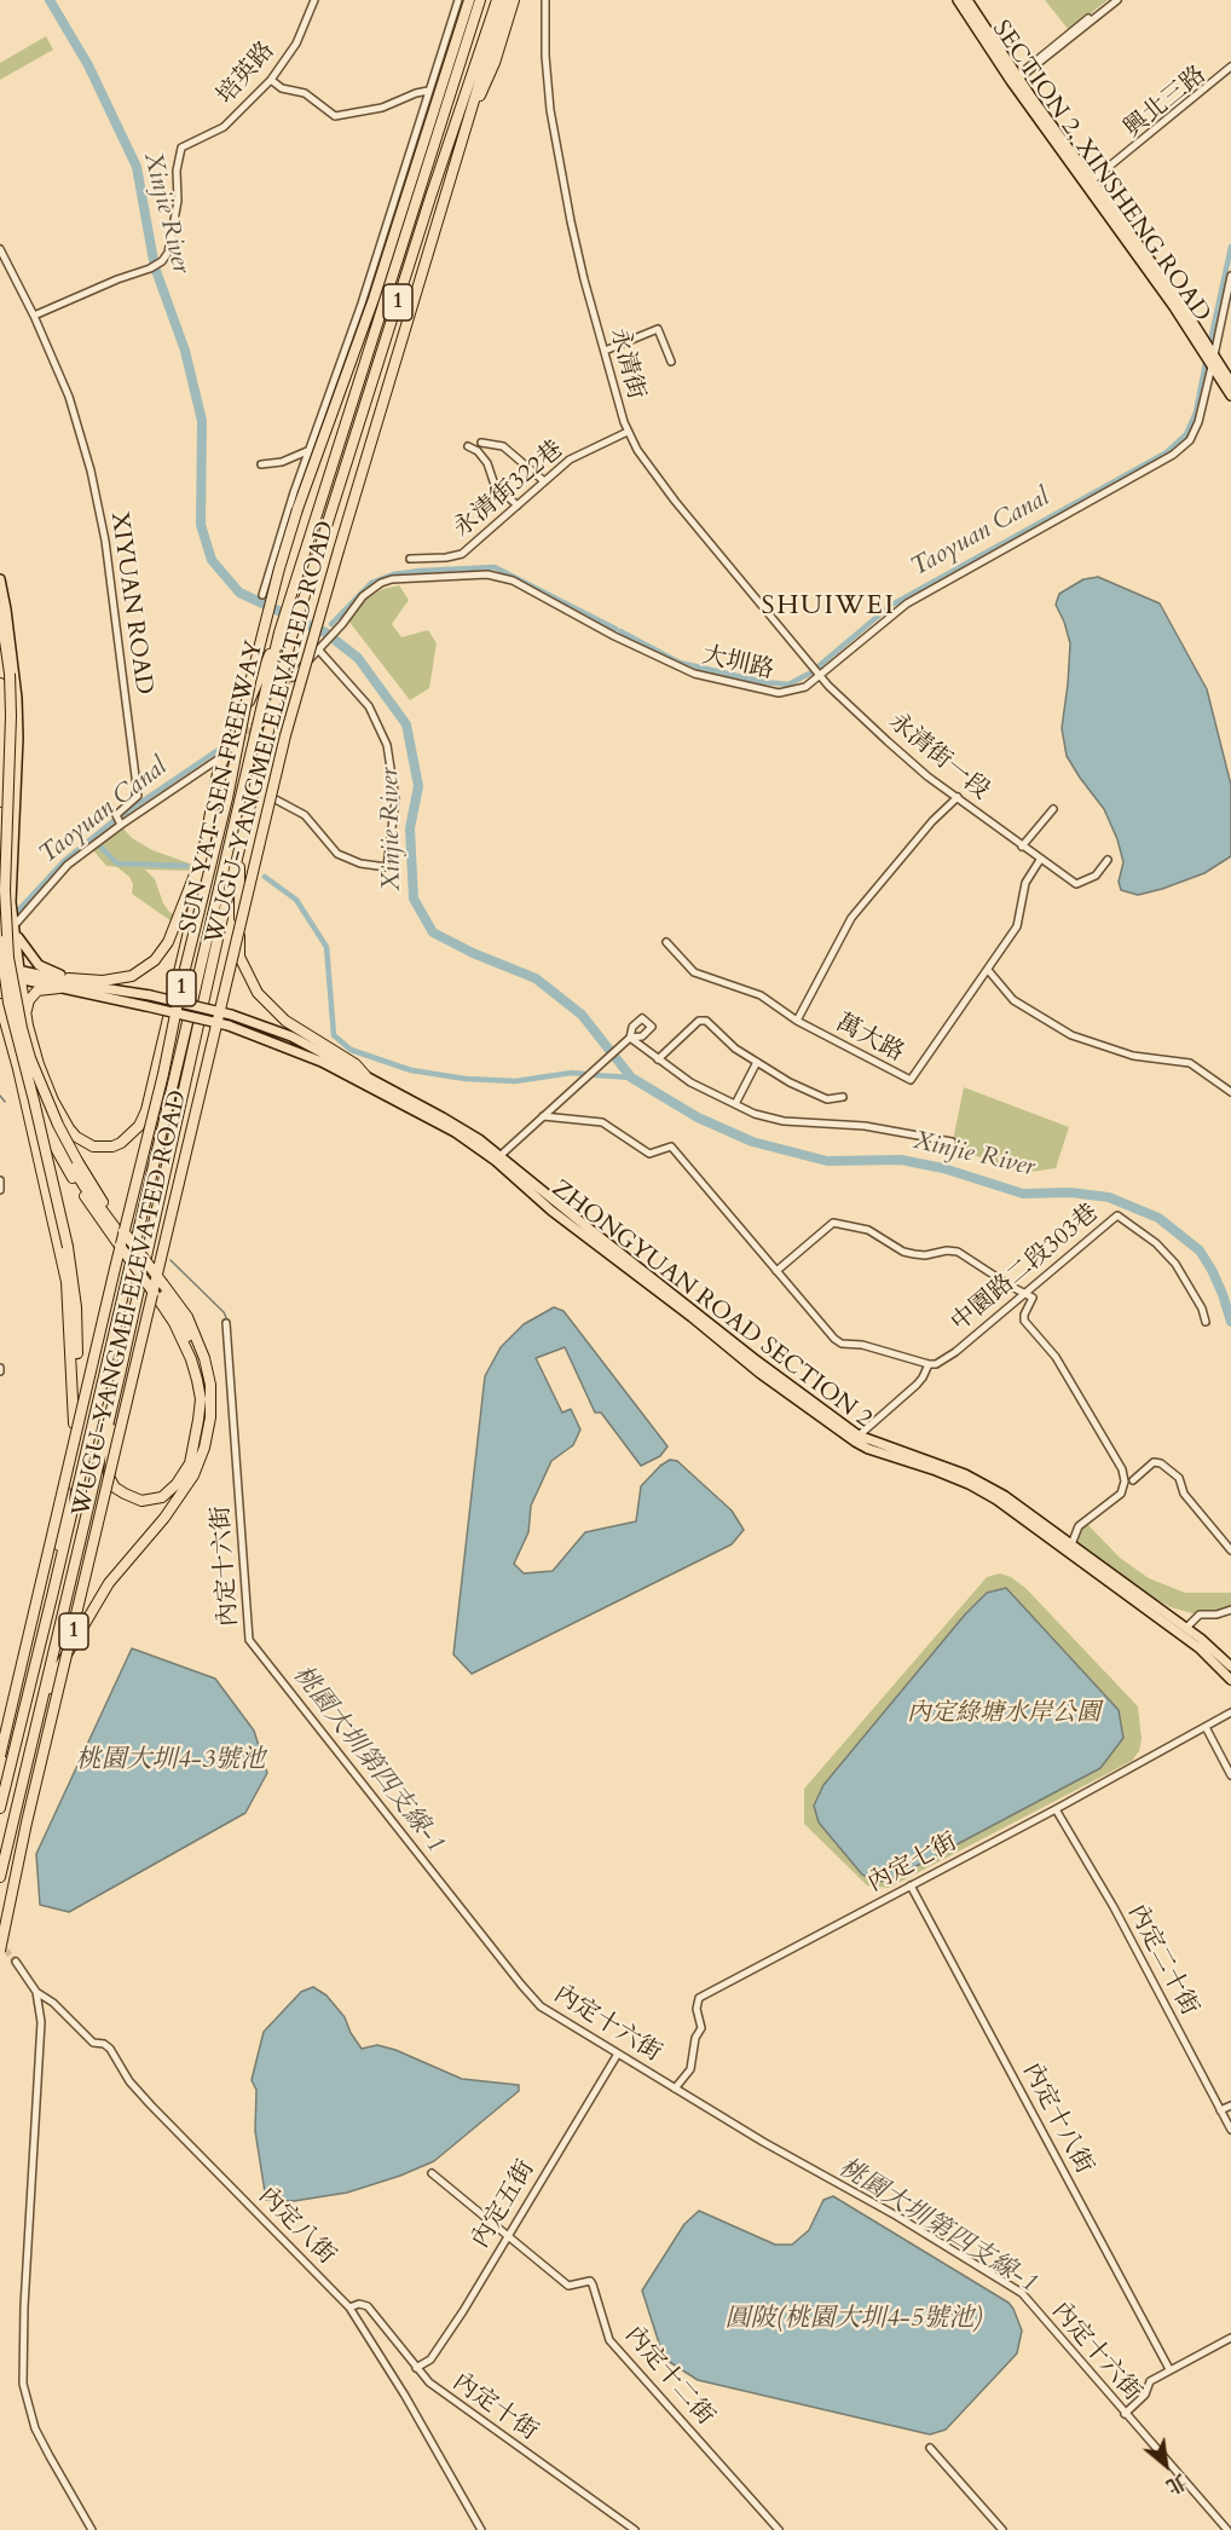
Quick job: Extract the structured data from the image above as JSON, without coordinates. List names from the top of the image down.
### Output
{
  "streets": {
    "highway": ["1", "WUGU-YANGMEI ELEVATED ROAD", "SUN YAT-SEN FREEWAY"],
    "main road": ["SECTION 2, XINSHENG ROAD", "ZHONGYUAN ROAD SECTION 2"],
    "street": [
      "培英路",
      "興北三路",
      "永清街",
      "永清街322巷",
      "XIYUAN ROAD",
      "大圳路",
      "永清街一段",
      "萬大路",
      "中園路二段303巷",
      "內定十六街",
      "內定七街",
      "內定二十街",
      "內定十八街",
      "內定五街",
      "內定八街",
      "內定十二街",
      "內定十街"
    ]
  },
  "crossings": [
    ["培英路", "XIYUAN ROAD"],
    ["興北三路", "SECTION 2, XINSHENG ROAD"],
    ["SECTION 2, XINSHENG ROAD", "大圳路"],
    ["永清街", "永清街322巷"],
    ["永清街", "大圳路"],
    ["永清街", "永清街一段"],
    ["大圳路", "永清街一段"],
    ["永清街一段", "萬大路"],
    ["中園路二段303巷", "ZHONGYUAN ROAD SECTION 2"],
    ["內定十六街", "內定七街"],
    ["內定十六街", "內定五街"],
    ["內定七街", "內定二十街"],
    ["內定七街", "內定十八街"],
    ["內定五街", "內定十二街"],
    ["內定五街", "內定十街"],
    ["內定八街", "內定十街"]
  ],
  "districts": ["SHUIWEI"],
  "water": [
    "Xinjie River",
    "Taoyuan Canal",
    "桃園大圳第四支線-1",
    "桃園大圳4-3號池",
    "圓陂(桃園大圳4-5號池)"
  ],
  "parks": ["內定綠塘水岸公園"],
  "north": "bottom right"
}
